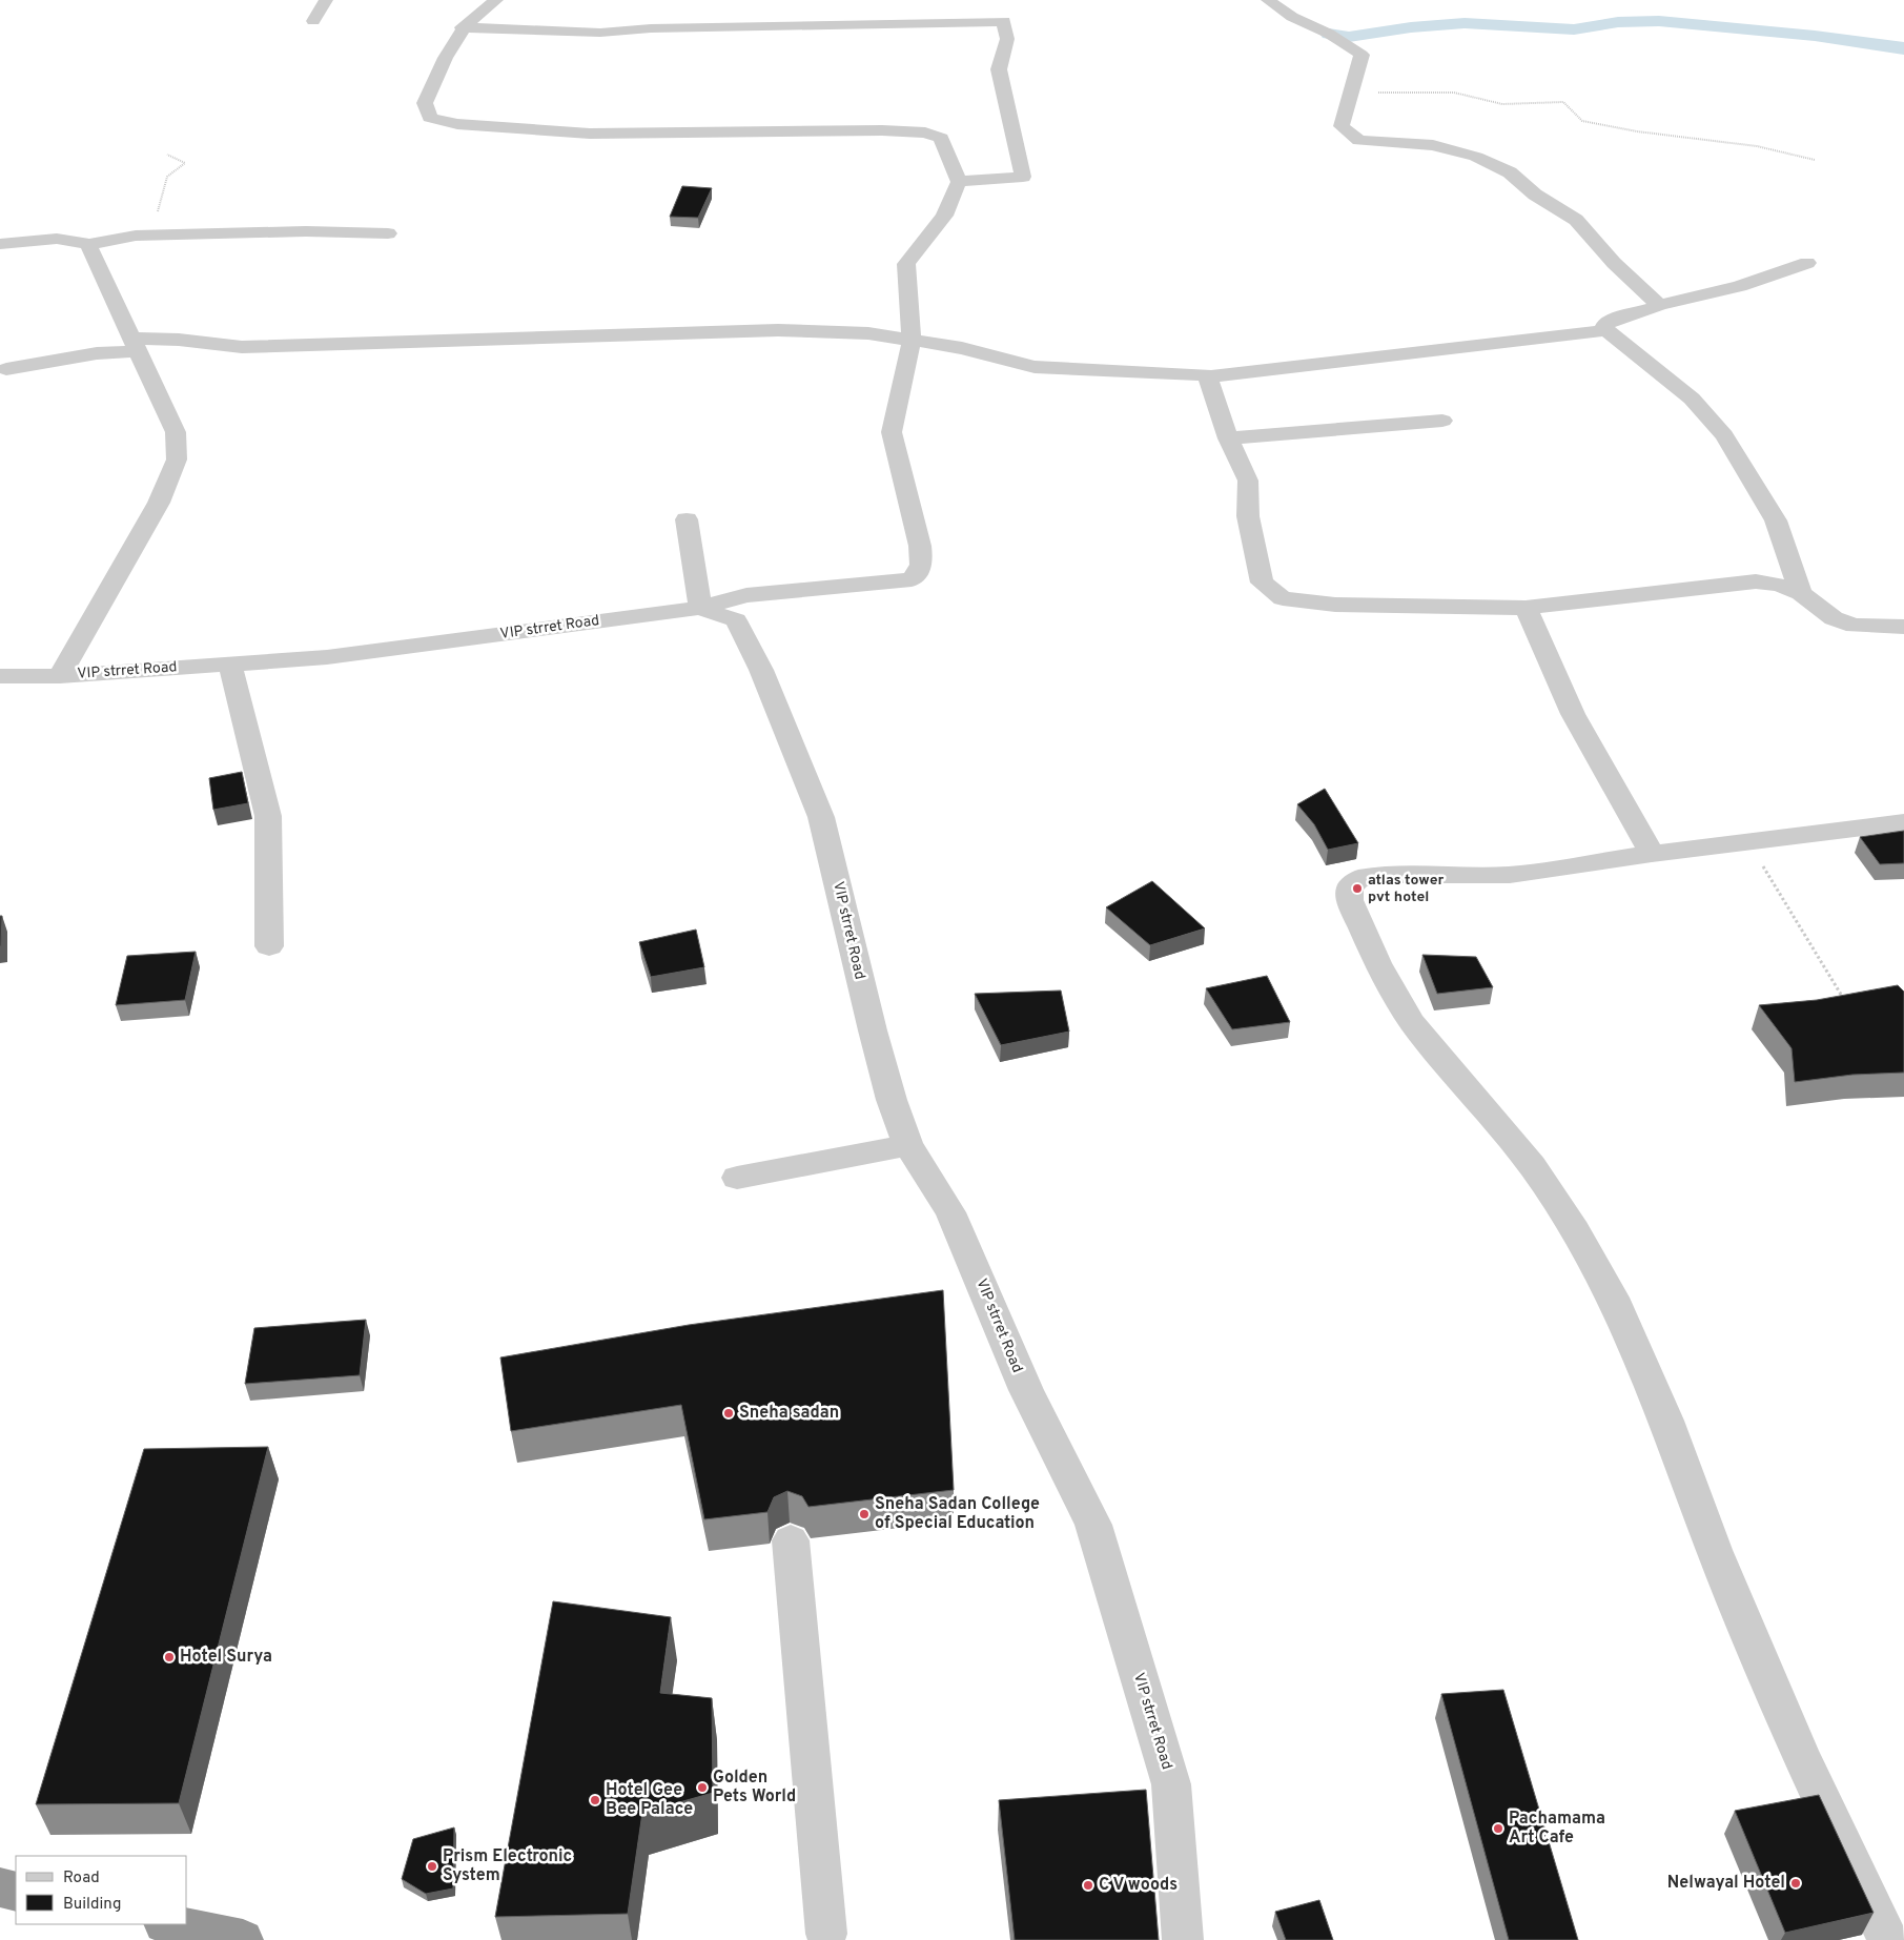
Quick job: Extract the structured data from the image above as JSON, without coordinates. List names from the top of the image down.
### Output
{
  "streets": {
    "street": ["VIP strret Road"]
  },
  "places": [
    "atlas tower pvt hotel",
    "Sneha sadan",
    "Sneha Sadan College of Special Education",
    "Hotel Surya",
    "Golden Pets World",
    "Hotel Gee Bee Palace",
    "Pachamama Art Cafe",
    "Prism Electronic System",
    "Nelwayal Hotel",
    "C V woods"
  ],
  "legend": ["Road", "Building"]
}
